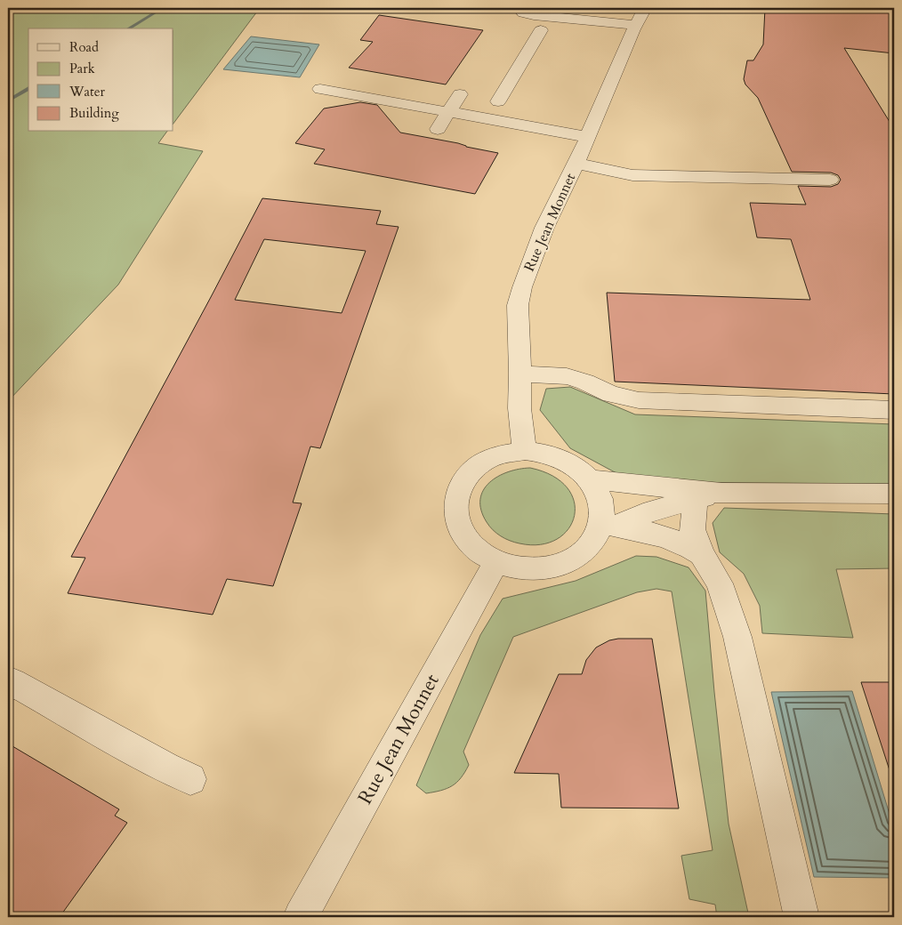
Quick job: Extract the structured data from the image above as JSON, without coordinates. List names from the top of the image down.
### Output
{
  "streets": {
    "street": ["Rue Jean Monnet"]
  },
  "legend": [
    "Road",
    "Park",
    "Water",
    "Building"
  ]
}
